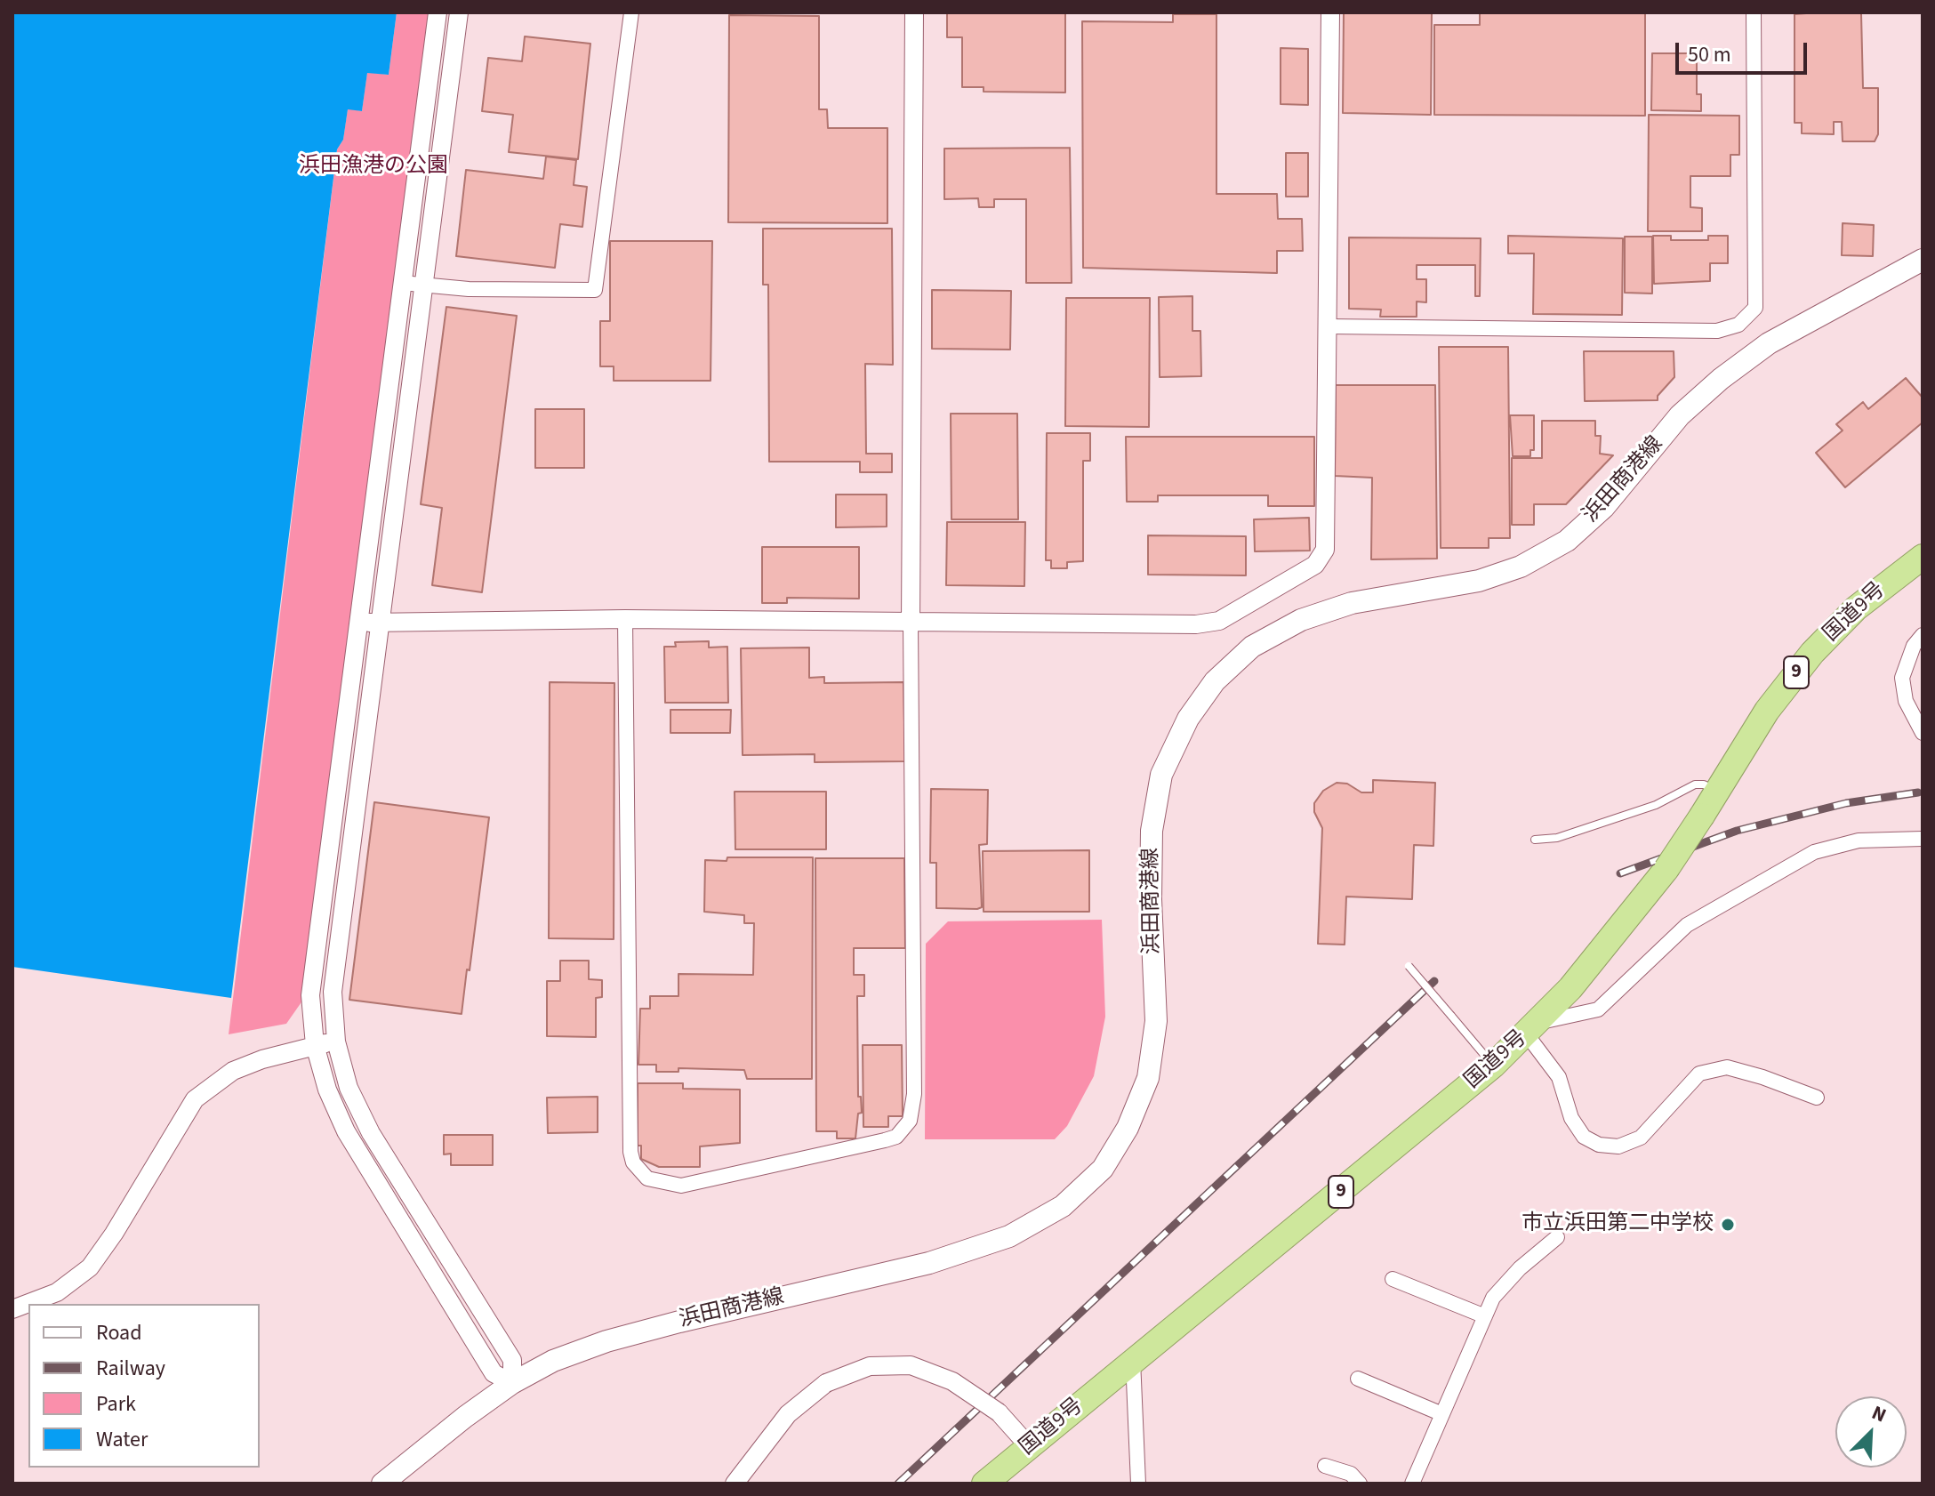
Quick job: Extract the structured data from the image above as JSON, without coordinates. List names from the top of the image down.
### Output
{
  "streets": {
    "highway": ["国道9号", "9"],
    "main road": ["浜田商港線"]
  },
  "parks": ["浜田漁港の公園"],
  "places": ["市立浜田第二中学校"],
  "legend": [
    "Road",
    "Railway",
    "Park",
    "Water"
  ],
  "scale_bar": "50 m",
  "north": "top right"
}
